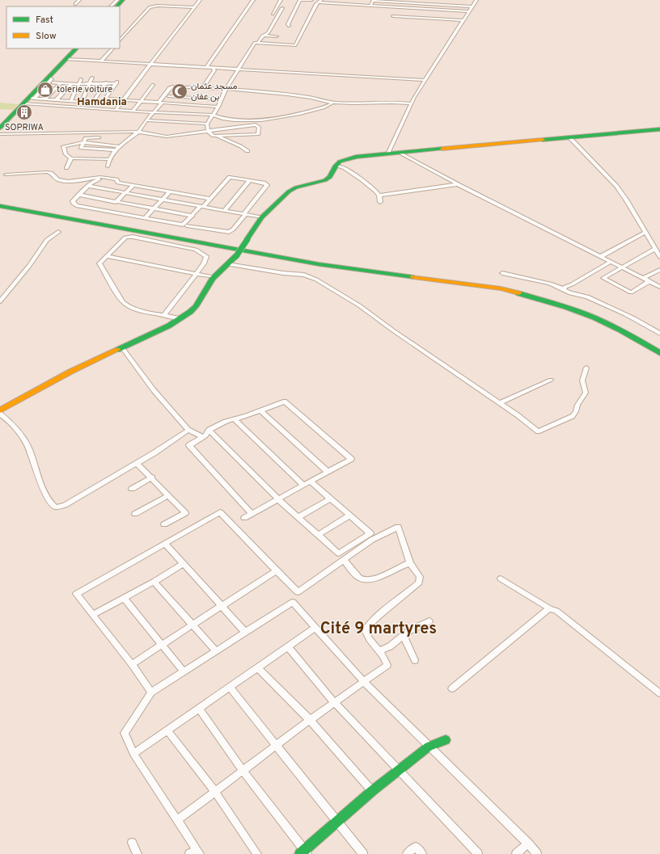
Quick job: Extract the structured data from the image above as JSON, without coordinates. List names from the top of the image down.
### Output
{
  "districts": ["Hamdania", "Cité 9 martyres"],
  "places": {
    "shop": ["tolerie voiture"],
    "mosque": ["مسجد عثمان بن عفان"],
    "building": ["SOPRIWA"]
  },
  "legend": ["Fast", "Slow"]
}
